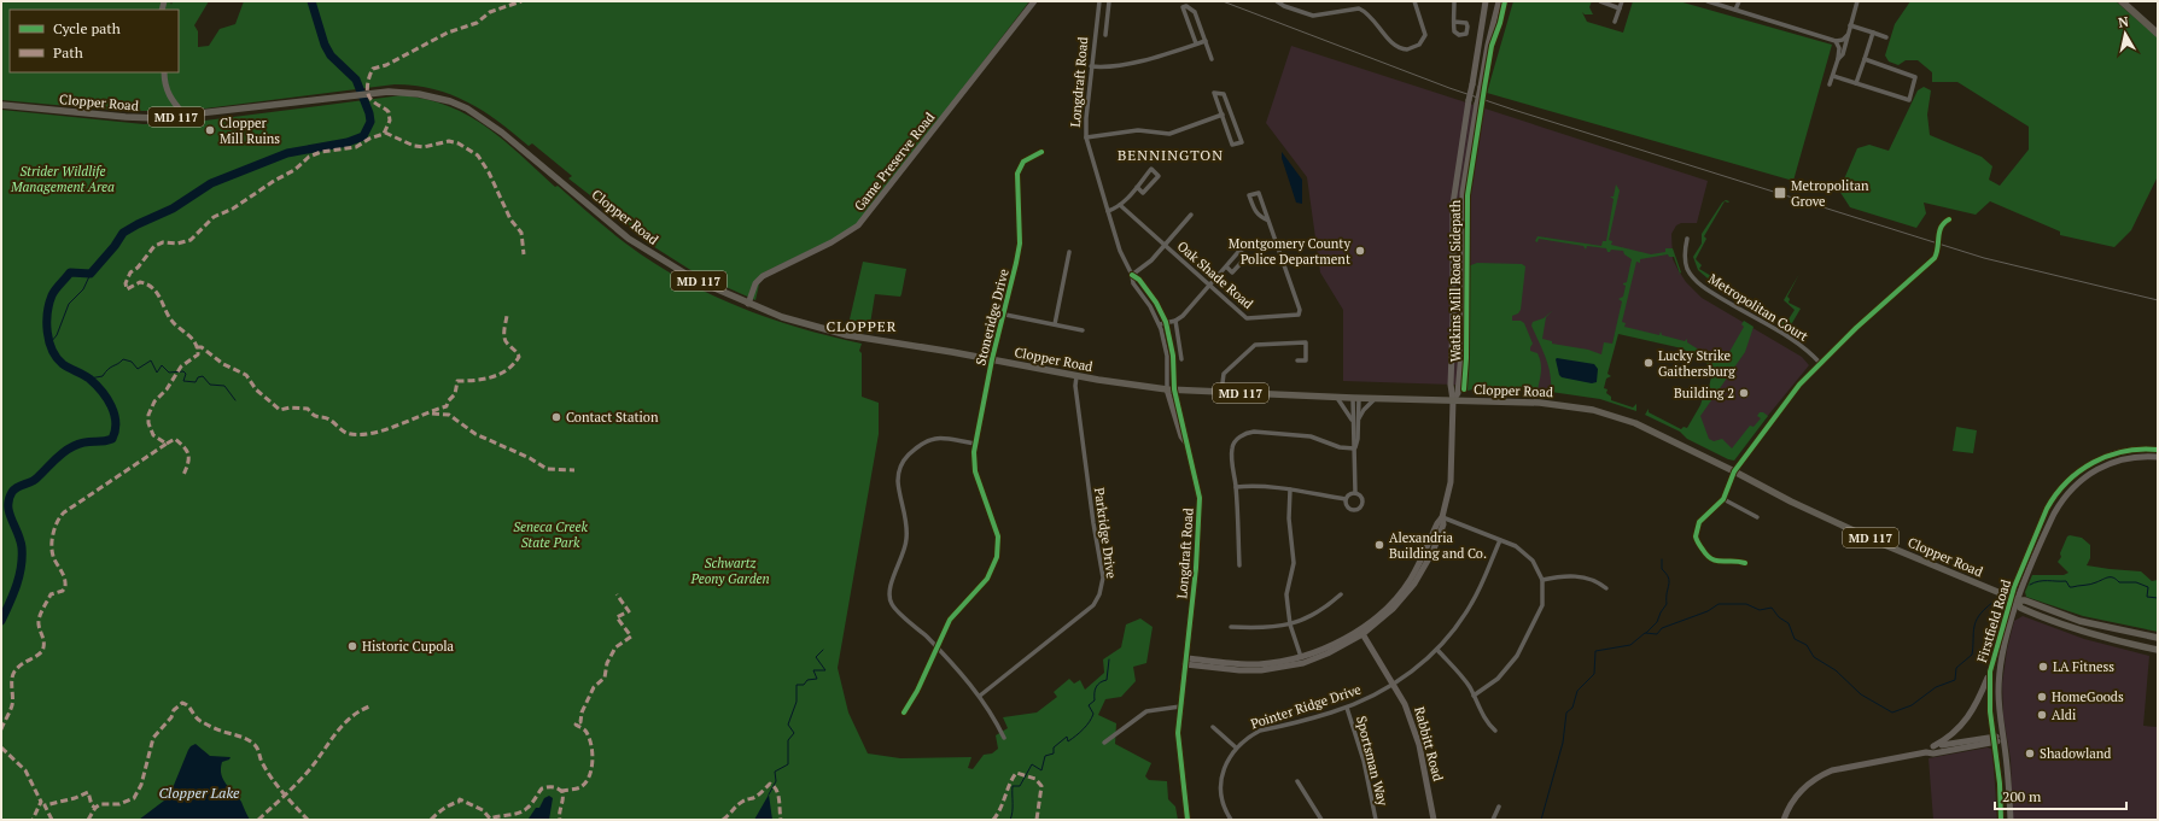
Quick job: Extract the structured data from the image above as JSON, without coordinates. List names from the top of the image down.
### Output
{
  "streets": {
    "main road": ["Clopper Road", "MD 117"],
    "street": [
      "Longdraft Road",
      "Game Preserve Road",
      "Oak Shade Road",
      "Metropolitan Court",
      "Stoneridge Drive",
      "Parkridge Drive",
      "Firstfield Road",
      "Pointer Ridge Drive",
      "Rabbitt Road",
      "Sportsman Way"
    ],
    "cycle path": ["Watkins Mill Road Sidepath"]
  },
  "crossings": [
    ["Longdraft Road", "Clopper Road"],
    ["Clopper Road", "Game Preserve Road"],
    ["Clopper Road", "Stoneridge Drive"],
    ["Clopper Road", "Parkridge Drive"],
    ["Clopper Road", "Firstfield Road"],
    ["Pointer Ridge Drive", "Rabbitt Road"],
    ["Pointer Ridge Drive", "Sportsman Way"]
  ],
  "districts": ["BENNINGTON", "CLOPPER"],
  "water": ["Clopper Lake"],
  "parks": ["Strider Wildlife Management Area", "Seneca Creek State Park", "Schwartz Peony Garden"],
  "places": {
    "other": [
      "Clopper Mill Ruins",
      "Montgomery County Police Department",
      "Lucky Strike Gaithersburg",
      "Building 2",
      "Contact Station",
      "Alexandria Building and Co.",
      "Historic Cupola",
      "LA Fitness",
      "HomeGoods",
      "Aldi",
      "Shadowland"
    ],
    "transit": ["Metropolitan Grove"]
  },
  "legend": ["Cycle path", "Path"],
  "scale_bar": "200 m",
  "north": "top"
}
